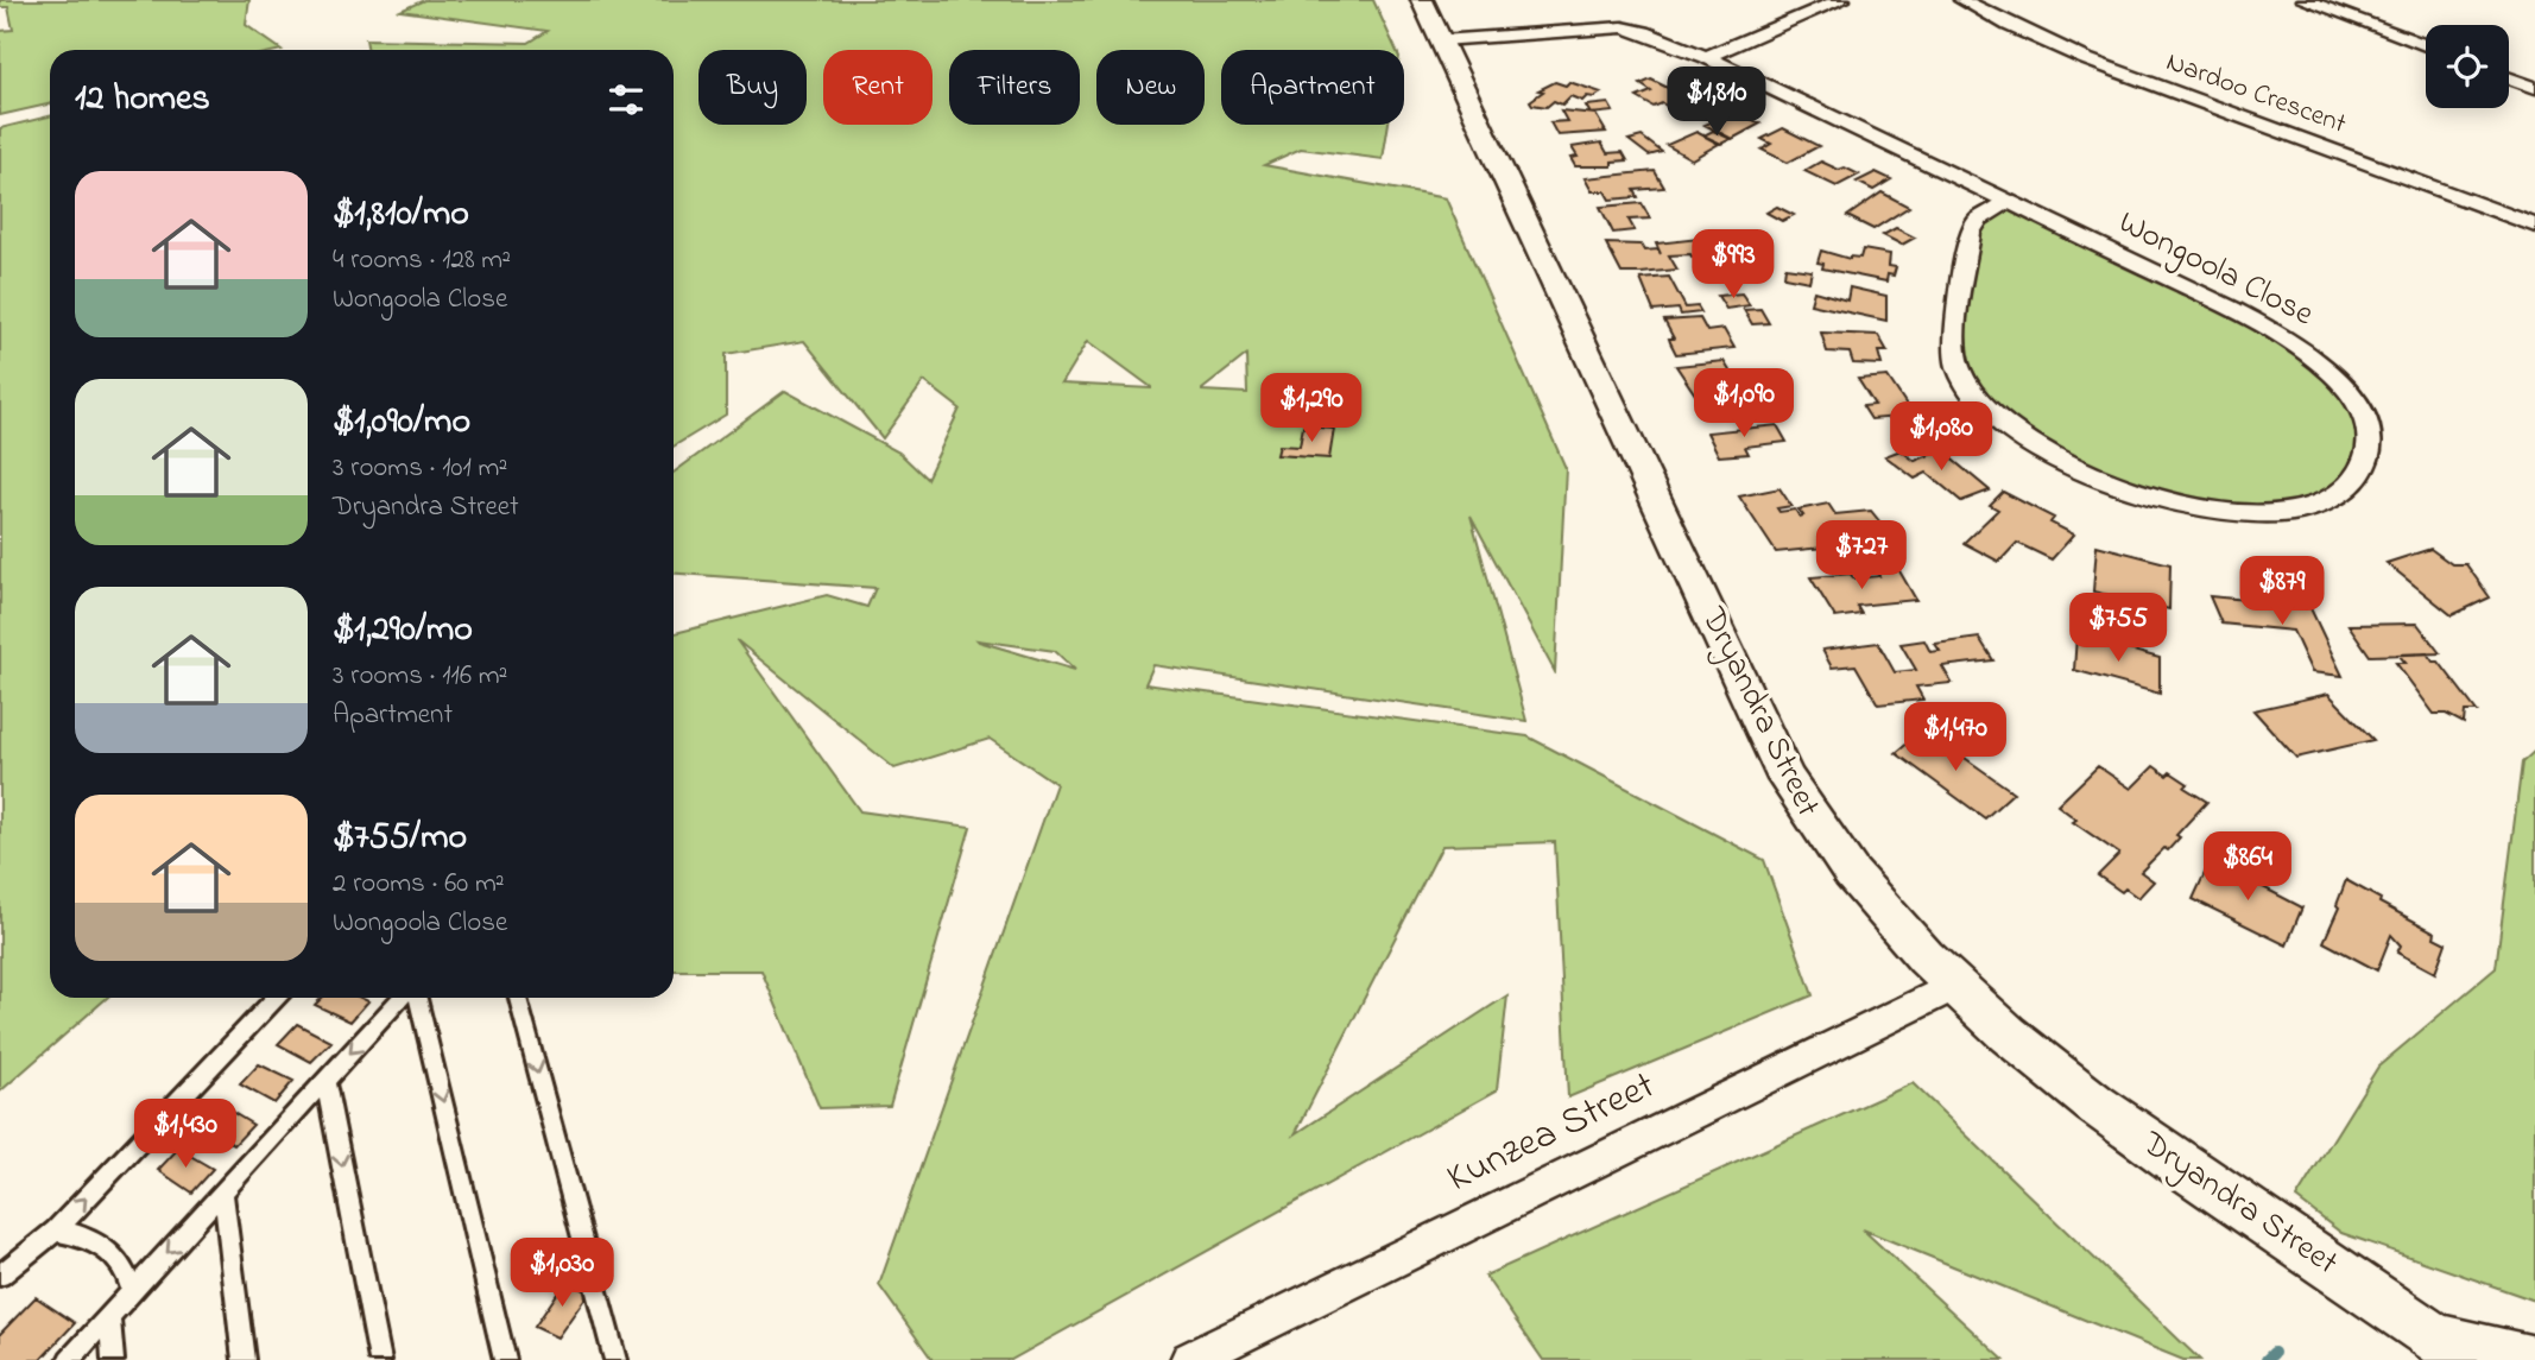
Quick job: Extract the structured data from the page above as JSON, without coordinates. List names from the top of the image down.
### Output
{
  "streets": {
    "street": [
      "Nardoo Crescent",
      "Wongoola Close",
      "Dryandra Street",
      "Kunzea Street"
    ]
  },
  "crossings": [
    ["Dryandra Street", "Kunzea Street"]
  ],
  "page": {
    "chip": [
      "Buy",
      "Rent",
      "Filters",
      "New",
      "Apartment"
    ],
    "heading": "12 homes",
    "price": [
      "$1,810",
      "$993",
      "$1,090",
      "$1,290",
      "$1,080",
      "$727",
      "$879",
      "$755",
      "$1,470",
      "$864",
      "$1,430",
      "$1,030"
    ],
    "list": [
      {
        "name": "$1,810/mo",
        "note": "4 rooms · 128 m² · Wongoola Close"
      },
      {
        "name": "$1,090/mo",
        "note": "3 rooms · 101 m² · Dryandra Street"
      },
      {
        "name": "$1,290/mo",
        "note": "3 rooms · 116 m² · Apartment"
      },
      {
        "name": "$755/mo",
        "note": "2 rooms · 60 m² · Wongoola Close"
      }
    ]
  }
}
